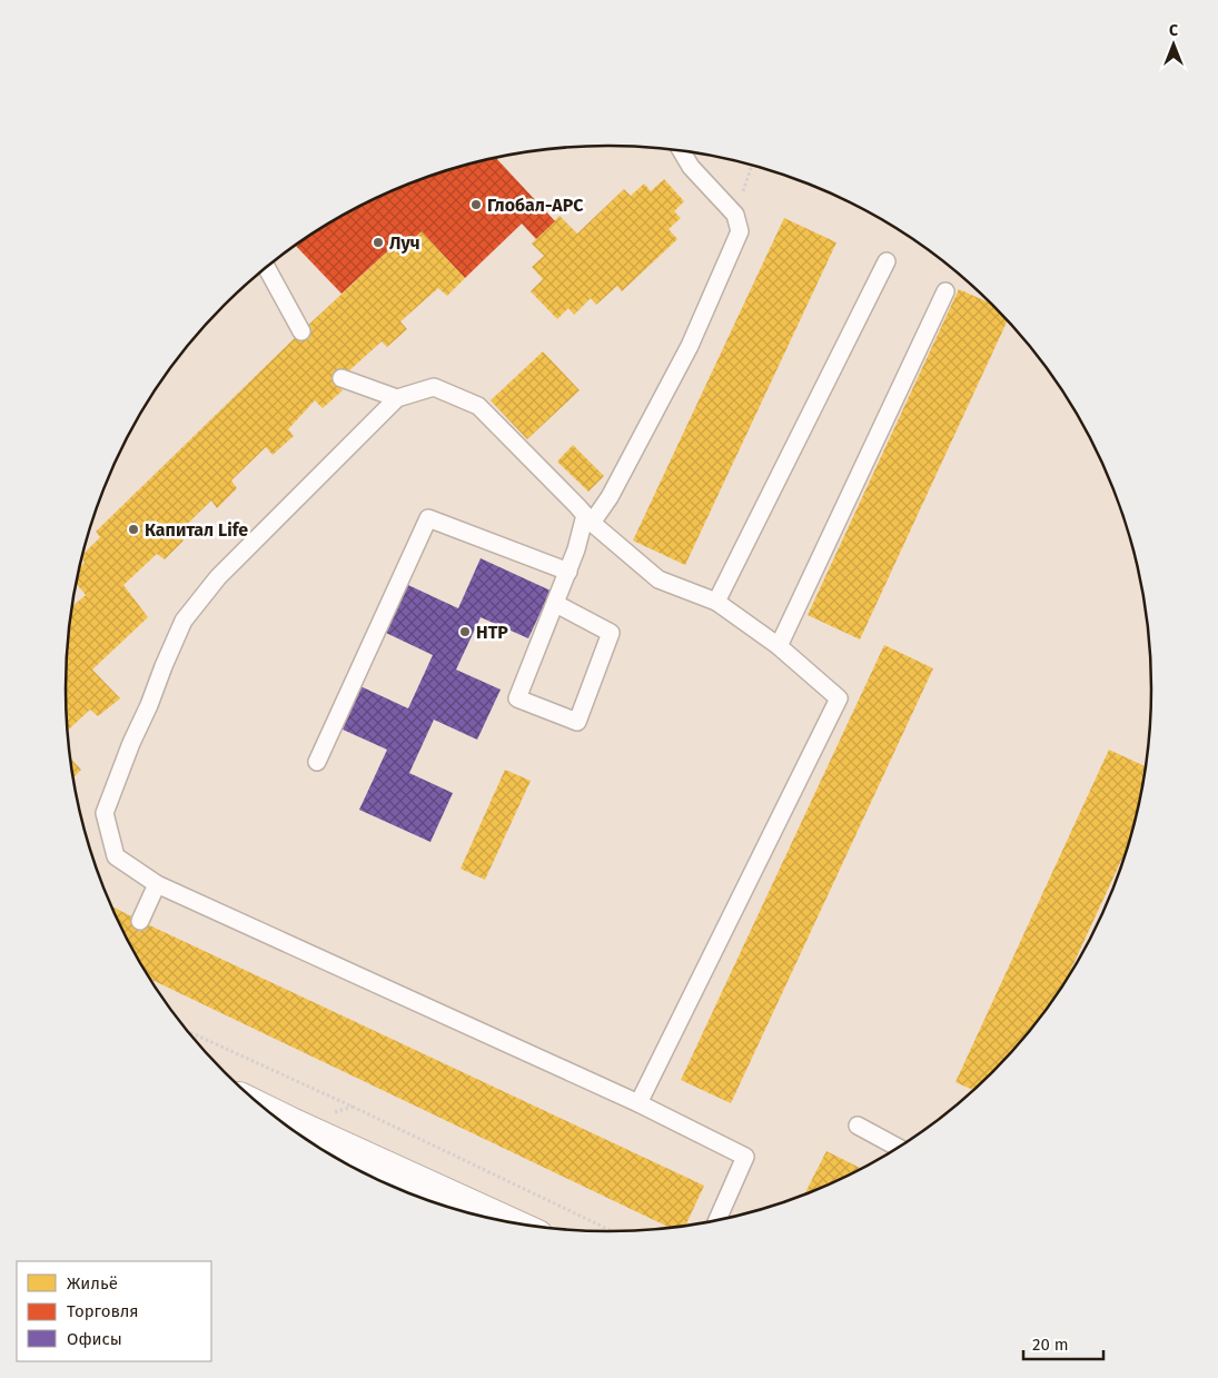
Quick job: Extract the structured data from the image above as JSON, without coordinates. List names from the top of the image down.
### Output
{
  "places": [
    "Глобал-АРС",
    "Луч",
    "Капитал Life",
    "НТР"
  ],
  "legend": ["Жильё", "Торговля", "Офисы"],
  "scale_bar": "20 m",
  "north": "top"
}
